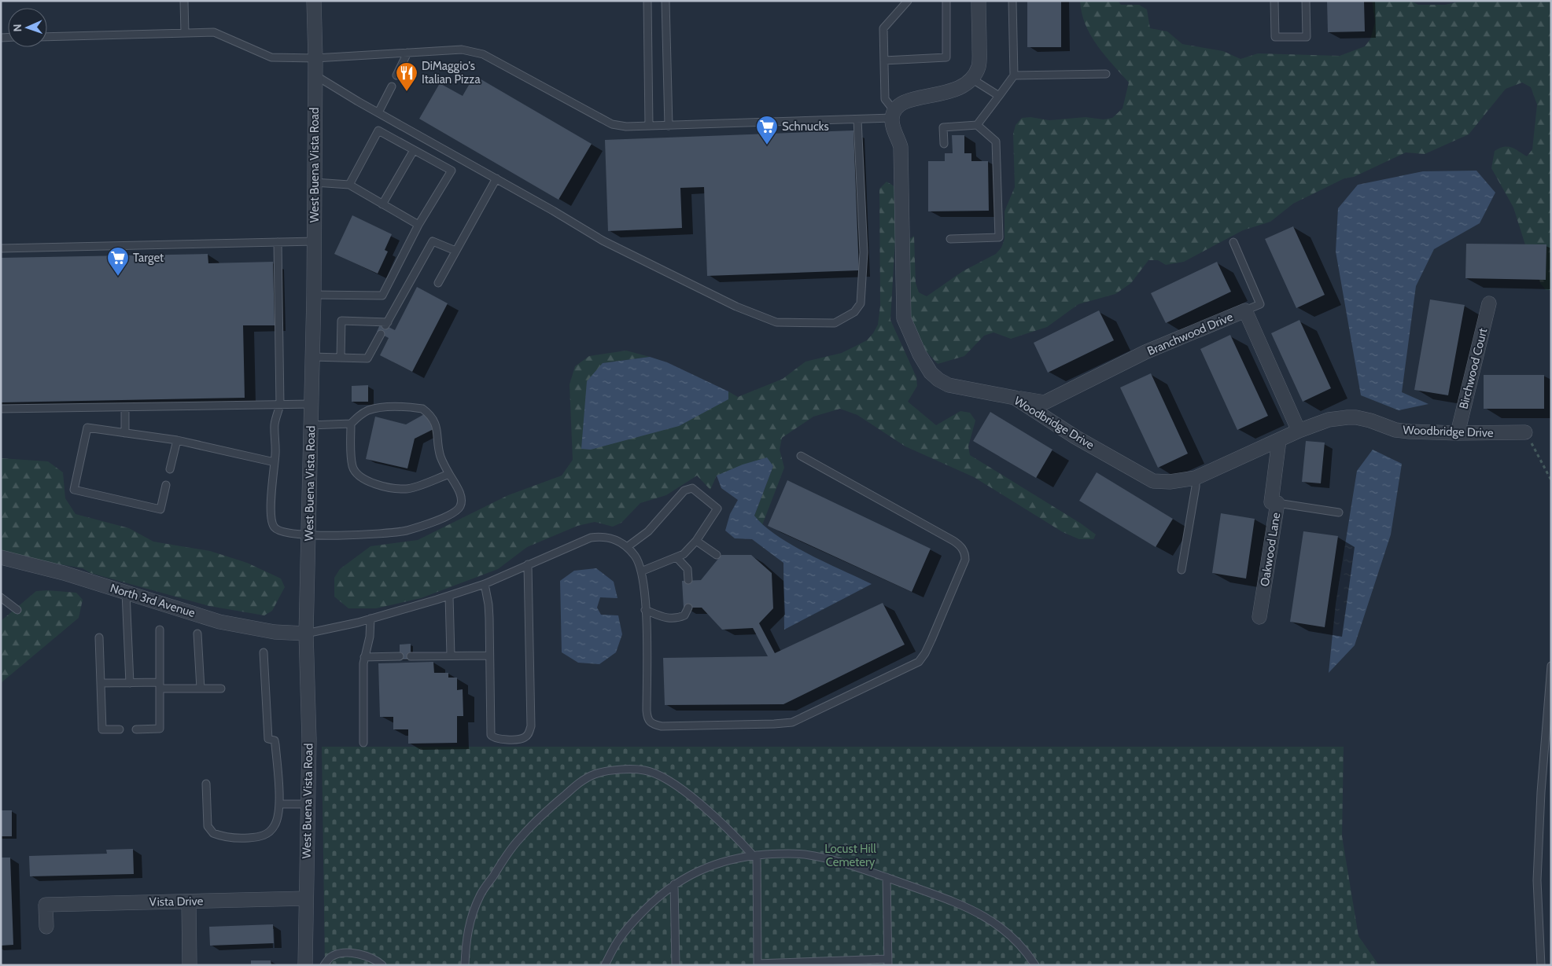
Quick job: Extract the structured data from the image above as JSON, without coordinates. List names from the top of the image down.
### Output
{
  "streets": {
    "street": [
      "West Buena Vista Road",
      "Branchwood Drive",
      "Birchwood Court",
      "Woodbridge Drive",
      "Oakwood Lane",
      "North 3rd Avenue",
      "Vista Drive"
    ]
  },
  "crossings": [
    ["West Buena Vista Road", "North 3rd Avenue"],
    ["West Buena Vista Road", "Vista Drive"],
    ["Branchwood Drive", "Woodbridge Drive"],
    ["Birchwood Court", "Woodbridge Drive"],
    ["Woodbridge Drive", "Oakwood Lane"]
  ],
  "parks": ["Locust Hill Cemetery"],
  "places": {
    "restaurant": ["DiMaggio's Italian Pizza"],
    "supermarket": ["Schnucks", "Target"]
  },
  "north": "left"
}
